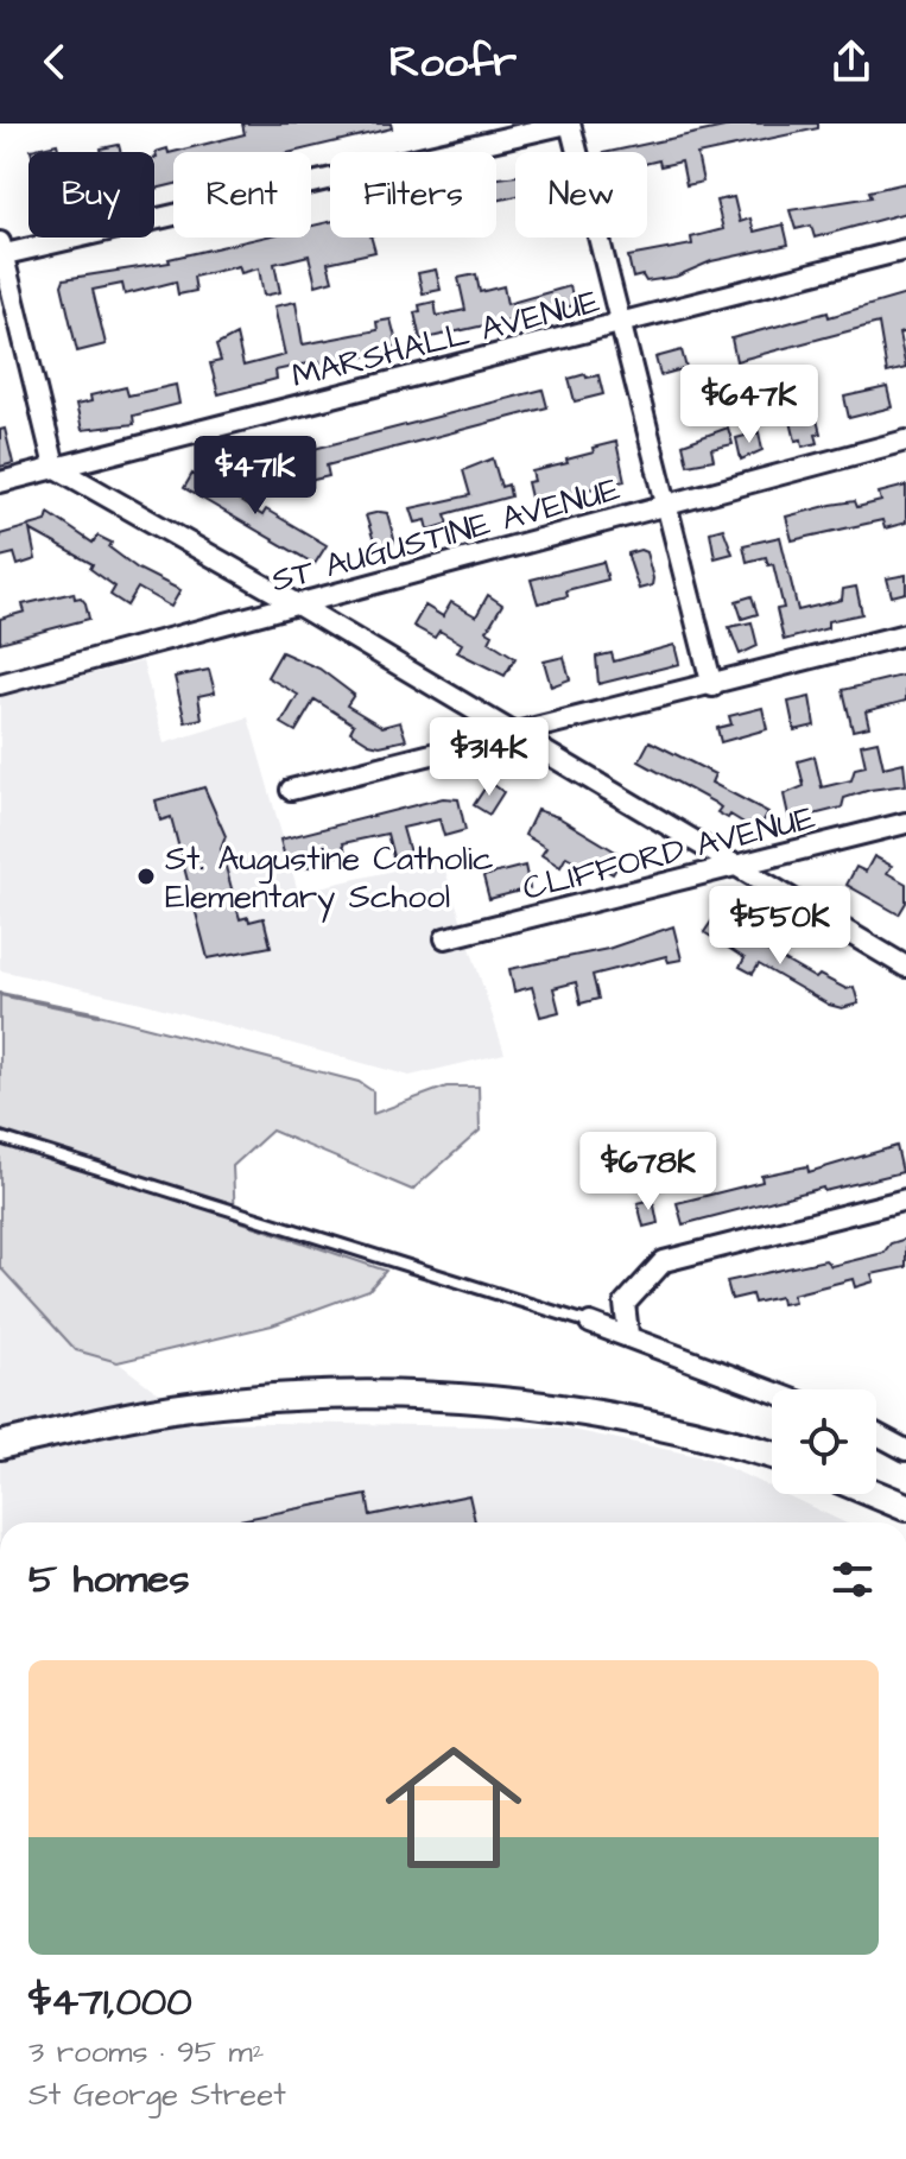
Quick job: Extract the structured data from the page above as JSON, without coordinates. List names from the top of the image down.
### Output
{
  "streets": {
    "street": ["MARSHALL AVENUE", "ST AUGUSTINE AVENUE", "CLIFFORD AVENUE"]
  },
  "places": ["St. Augustine Catholic Elementary School"],
  "page": {
    "header": "Roofr",
    "chip": [
      "Buy",
      "Rent",
      "Filters",
      "New"
    ],
    "price": [
      "$647K",
      "$471K",
      "$314K",
      "$550K",
      "$678K"
    ],
    "heading": "5 homes",
    "list": [
      {
        "name": "$471,000",
        "note": "3 rooms · 95 m² · St George Street"
      }
    ]
  }
}
